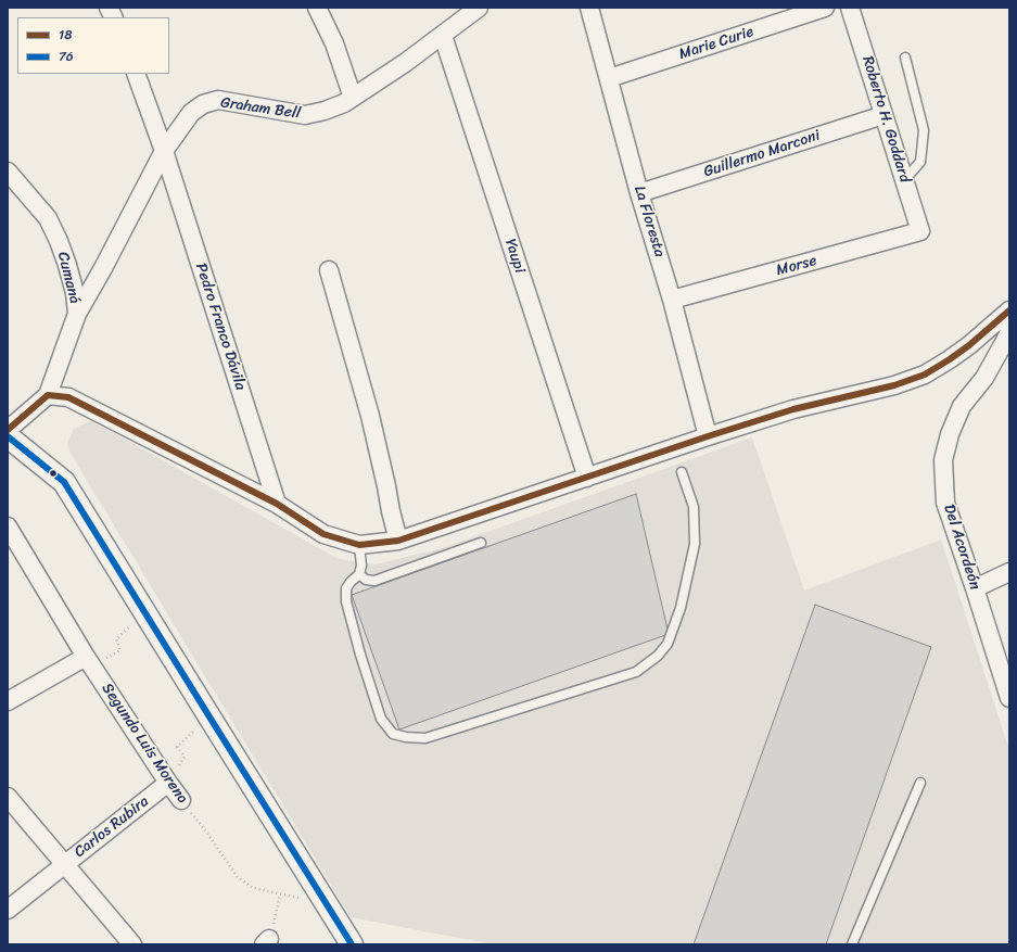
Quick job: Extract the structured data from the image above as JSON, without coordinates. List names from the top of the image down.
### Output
{
  "streets": {
    "street": [
      "Marie Curie",
      "Graham Bell",
      "Roberto H. Goddard",
      "Guillermo Marconi",
      "La Floresta",
      "Yaupi",
      "Morse",
      "Cumaná",
      "Pedro Franco Dávila",
      "Del Acordeón",
      "Segundo Luis Moreno",
      "Carlos Rubira"
    ]
  },
  "crossings": [
    ["Marie Curie", "La Floresta"],
    ["Graham Bell", "Yaupi"],
    ["Graham Bell", "Cumaná"],
    ["Graham Bell", "Pedro Franco Dávila"],
    ["Roberto H. Goddard", "Guillermo Marconi"],
    ["Roberto H. Goddard", "Morse"],
    ["Guillermo Marconi", "La Floresta"],
    ["La Floresta", "Morse"],
    ["Segundo Luis Moreno", "Carlos Rubira"]
  ],
  "lines": ["transit line 18", "transit line 76"],
  "legend": ["18", "76"]
}
